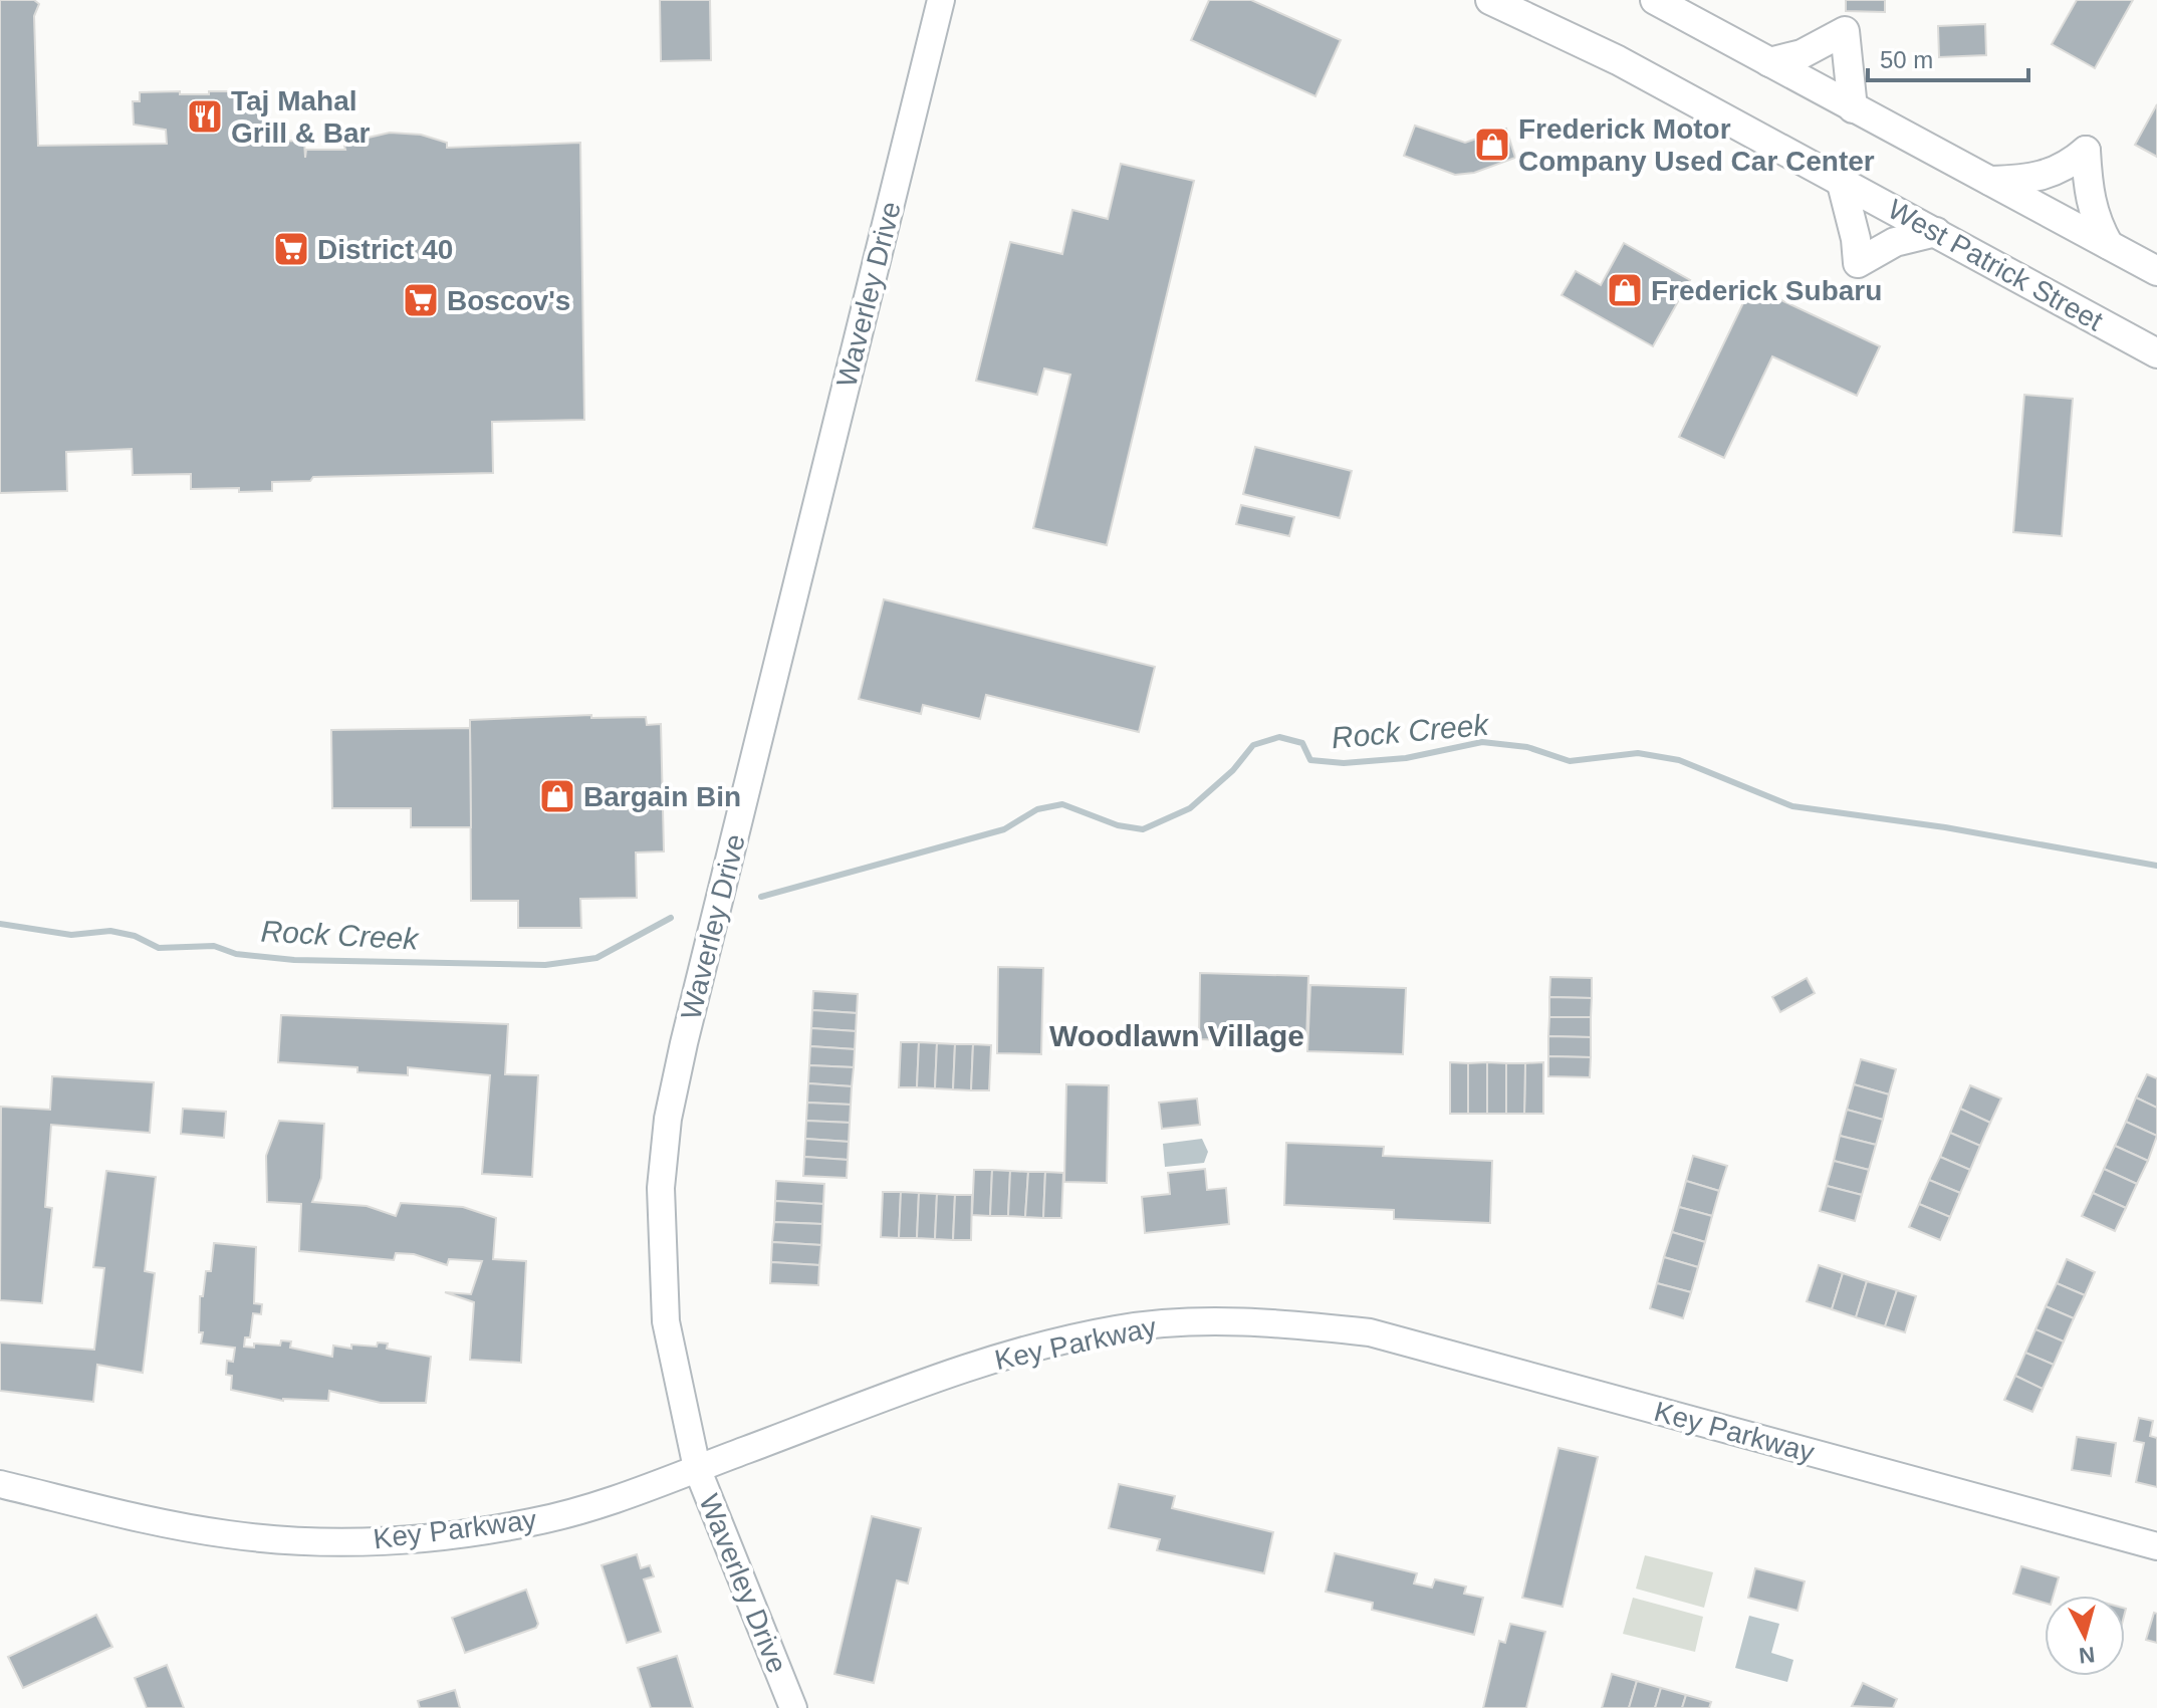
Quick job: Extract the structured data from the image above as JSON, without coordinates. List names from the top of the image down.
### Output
{
  "streets": {
    "main road": ["West Patrick Street"],
    "street": ["Waverley Drive", "Key Parkway"]
  },
  "crossings": [
    ["Waverley Drive", "Key Parkway"]
  ],
  "districts": ["Woodlawn Village"],
  "water": ["Rock Creek"],
  "places": {
    "restaurant": ["Taj Mahal Grill & Bar"],
    "shop": ["Frederick Motor Company Used Car Center", "Frederick Subaru", "Bargain Bin"],
    "supermarket": ["District 40", "Boscov's"]
  },
  "scale_bar": "50 m",
  "north": "bottom"
}
